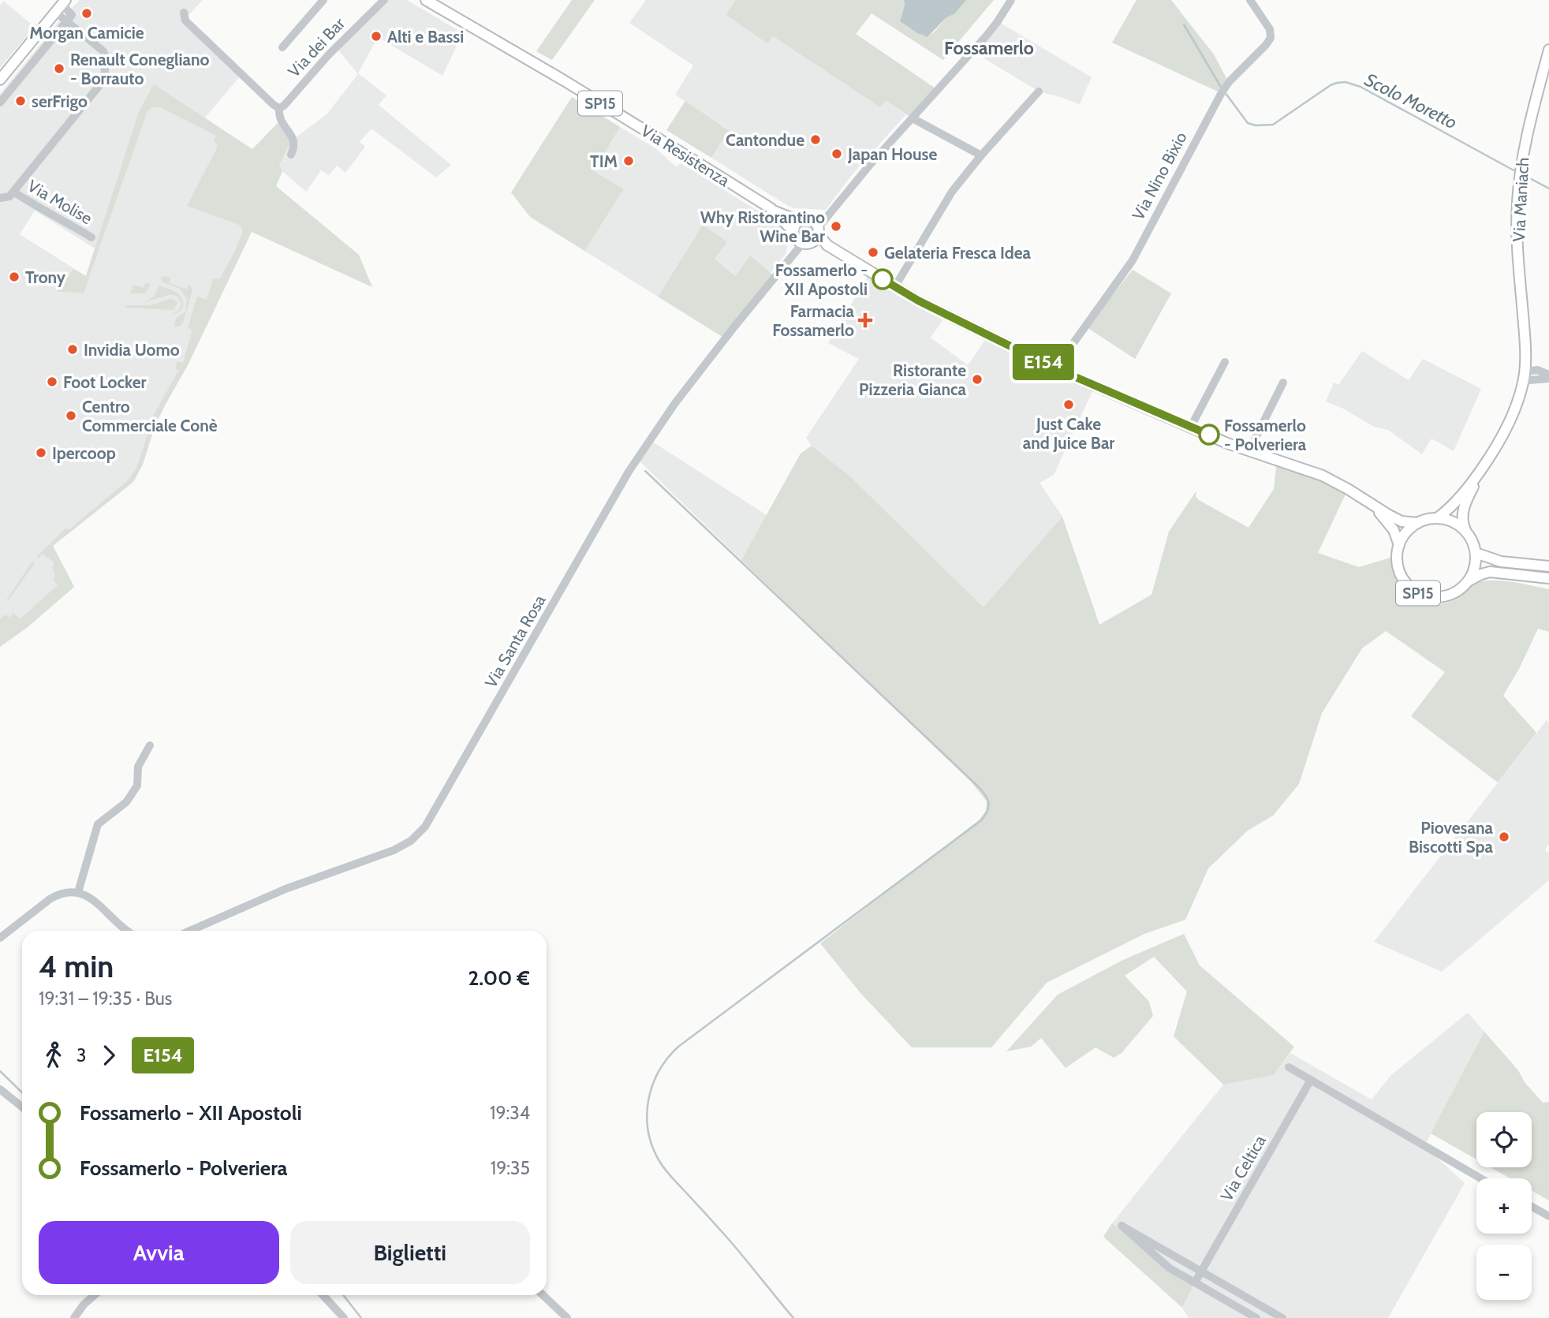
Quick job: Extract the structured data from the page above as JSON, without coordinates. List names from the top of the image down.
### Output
{
  "streets": {
    "main road": ["SP15", "Via Resistenza", "Via Maniach"],
    "street": [
      "Via dei Bar",
      "Via Nino Bixio",
      "Via Molise",
      "Via Santa Rosa",
      "Via Celtica"
    ]
  },
  "crossings": [
    ["SP15", "Via Resistenza"],
    ["SP15", "Via Nino Bixio"],
    ["SP15", "Via Maniach"],
    ["SP15", "Via Santa Rosa"],
    ["Via Resistenza", "Via Santa Rosa"]
  ],
  "districts": ["Fossamerlo"],
  "water": ["Scolo Moretto"],
  "places": {
    "other": [
      "Morgan Camicie",
      "Alti e Bassi",
      "Renault Conegliano - Borrauto",
      "serFrigo",
      "Cantondue",
      "Japan House",
      "TIM",
      "Why Ristorantino Wine Bar",
      "Gelateria Fresca Idea",
      "Trony",
      "Fossamerlo - XII Apostoli",
      "Invidia Uomo",
      "Ristorante Pizzeria Gianca",
      "Foot Locker",
      "Just Cake and Juice Bar",
      "Centro Commerciale Conè",
      "Fossamerlo - Polveriera",
      "Ipercoop",
      "Piovesana Biscotti Spa"
    ],
    "health": ["Farmacia Fossamerlo"]
  },
  "lines": ["bus line E154"],
  "page": {
    "on_map": "E154",
    "heading": ["4 min", "19:31 – 19:35 · Bus", "2.00 €"],
    "legs": ["3", "E154"],
    "list": [
      {
        "name": "Fossamerlo - XII Apostoli",
        "value": "19:34"
      },
      {
        "name": "Fossamerlo - Polveriera",
        "value": "19:35"
      }
    ],
    "map_buttons": ["+", "−"],
    "buttons": ["Avvia", "Biglietti"]
  }
}
